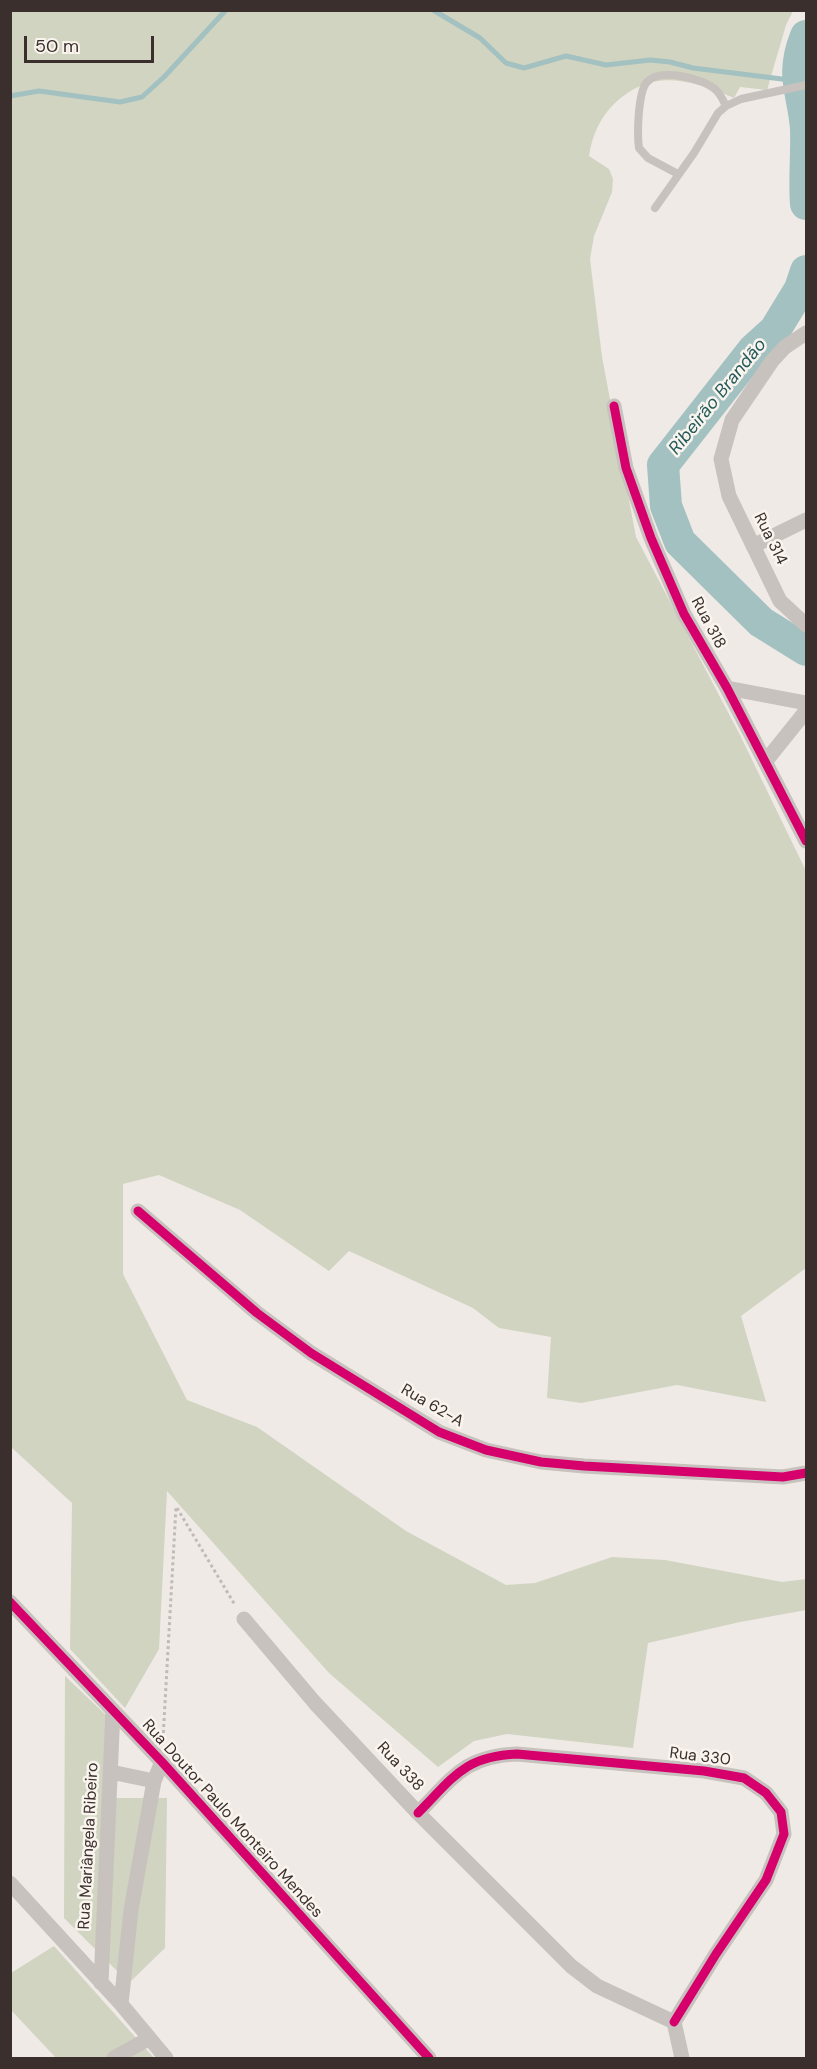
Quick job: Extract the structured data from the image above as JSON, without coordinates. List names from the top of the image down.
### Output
{
  "streets": {
    "street": [
      "Rua 314",
      "Rua 318",
      "Rua 62-A",
      "Rua 330",
      "Rua 338",
      "Rua Doutor Paulo Monteiro Mendes",
      "Rua Mariângela Ribeiro"
    ]
  },
  "crossings": [
    ["Rua 330", "Rua 338"],
    ["Rua Doutor Paulo Monteiro Mendes", "Rua Mariângela Ribeiro"]
  ],
  "water": ["Ribeirão Brandão"],
  "scale_bar": "50 m"
}
